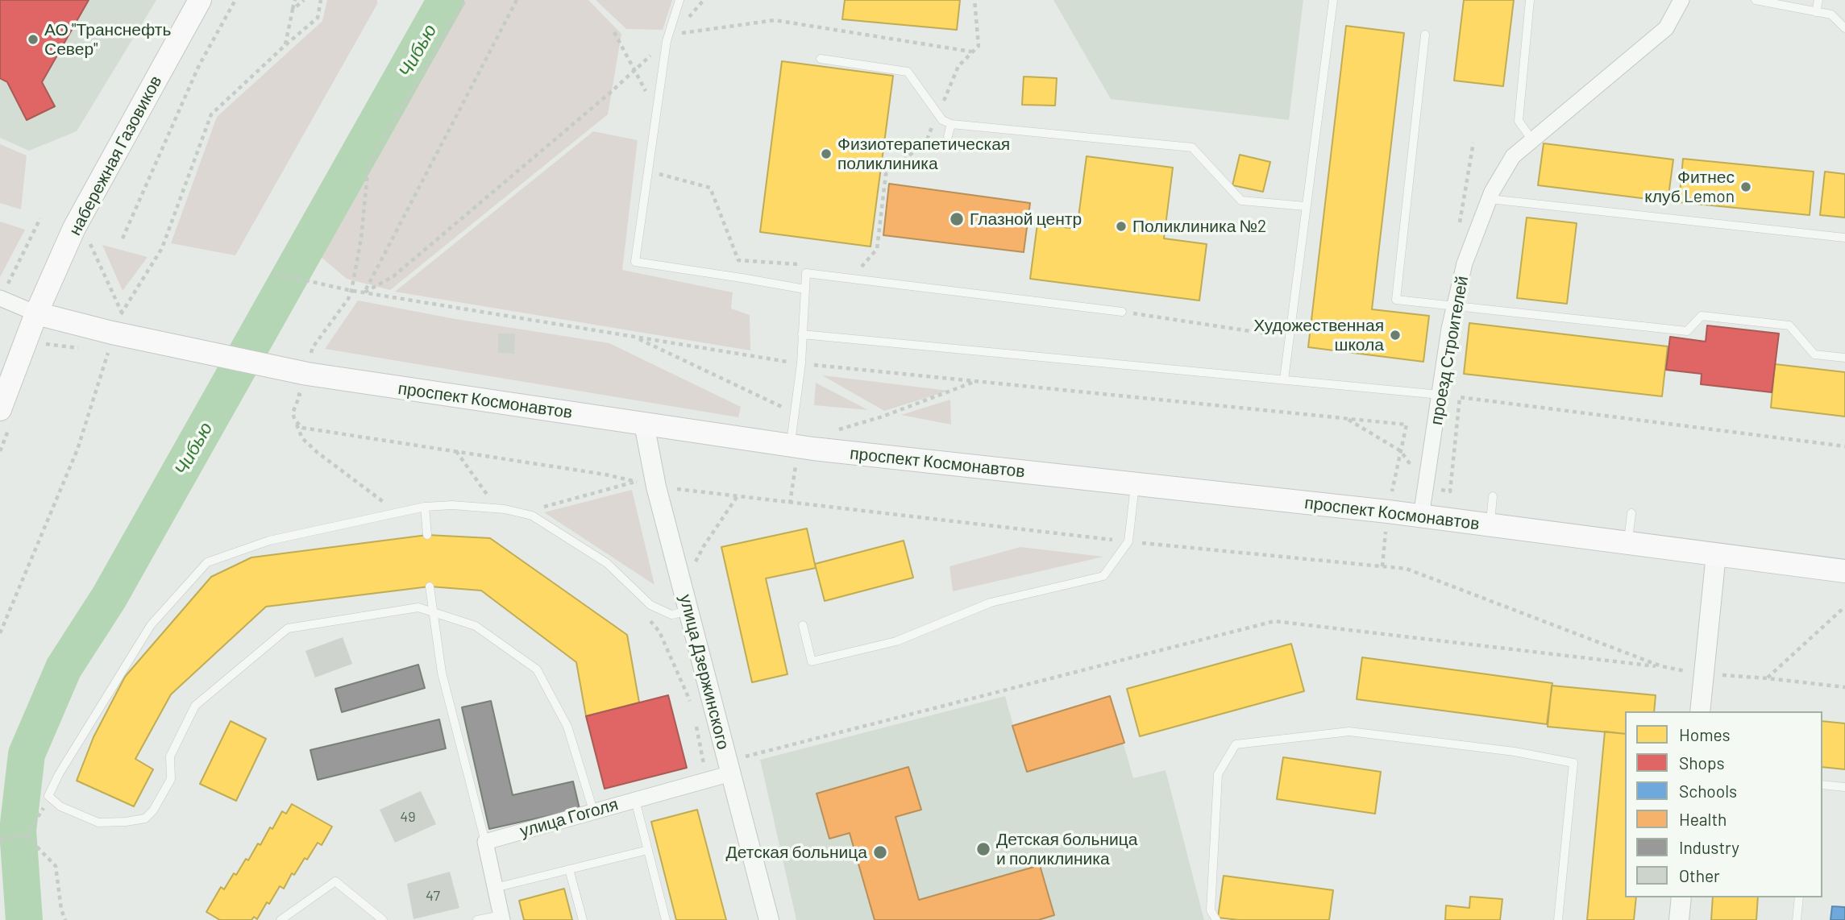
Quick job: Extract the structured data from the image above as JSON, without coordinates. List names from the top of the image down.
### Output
{
  "streets": {
    "main road": ["набережная Газовиков", "проспект Космонавтов"],
    "street": ["проезд Строителей", "улица Дзержинского", "улица Гоголя"]
  },
  "crossings": [
    ["набережная Газовиков", "проспект Космонавтов"],
    ["проезд Строителей", "проспект Космонавтов"],
    ["проспект Космонавтов", "улица Дзержинского"],
    ["улица Дзержинского", "улица Гоголя"]
  ],
  "water": ["Чибью"],
  "places": [
    "АО \"Транснефть Север\"",
    "Физиотерапетическая поликлиника",
    "Фитнес клуб Lemon",
    "Глазной центр",
    "Поликлиника №2",
    "Художественная школа",
    "Детская больница и поликлиника",
    "Детская больница"
  ],
  "house_numbers": ["49", "47"],
  "legend": [
    "Homes",
    "Shops",
    "Schools",
    "Health",
    "Industry",
    "Other"
  ]
}
